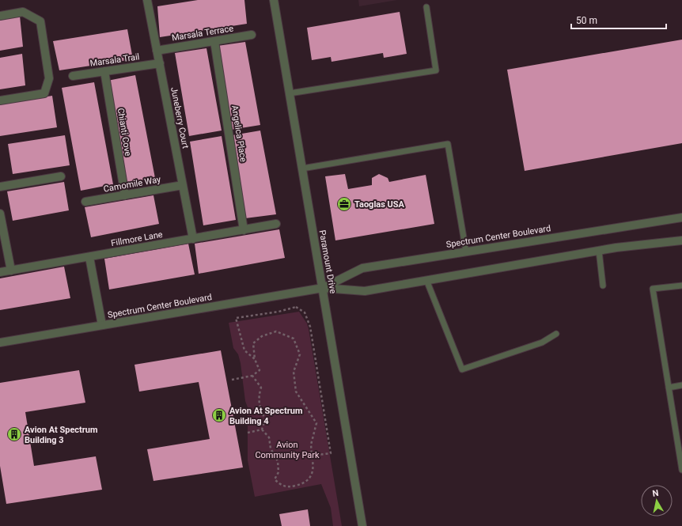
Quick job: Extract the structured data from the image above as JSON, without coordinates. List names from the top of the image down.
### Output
{
  "streets": {
    "street": [
      "Marsala Terrace",
      "Marsala Trail",
      "Juneberry Court",
      "Chianti Cove",
      "Angelica Place",
      "Camomile Way",
      "Spectrum Center Boulevard",
      "Fillmore Lane",
      "Paramount Drive"
    ]
  },
  "crossings": [
    ["Marsala Terrace", "Juneberry Court"],
    ["Marsala Terrace", "Angelica Place"],
    ["Marsala Trail", "Juneberry Court"],
    ["Marsala Trail", "Chianti Cove"],
    ["Juneberry Court", "Camomile Way"],
    ["Juneberry Court", "Fillmore Lane"],
    ["Chianti Cove", "Camomile Way"],
    ["Angelica Place", "Fillmore Lane"],
    ["Spectrum Center Boulevard", "Paramount Drive"]
  ],
  "parks": ["Avion Community Park"],
  "places": {
    "office": ["Taoglas USA"],
    "building": ["Avion At Spectrum Building 4", "Avion At Spectrum Building 3"]
  },
  "scale_bar": "50 m",
  "north": "top"
}
